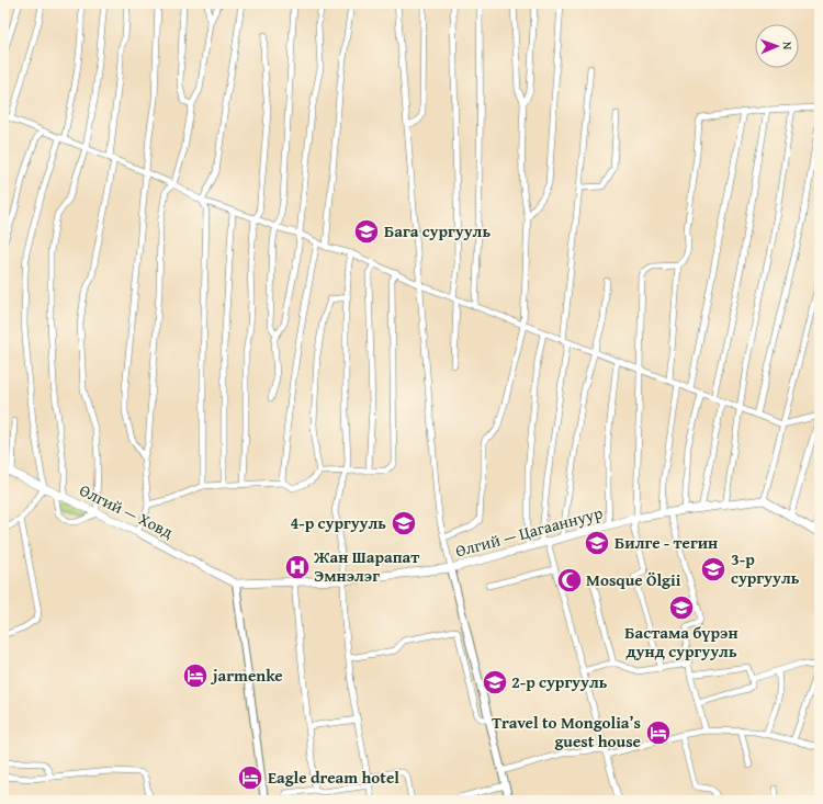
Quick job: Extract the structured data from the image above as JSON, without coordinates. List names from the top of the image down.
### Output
{
  "streets": {
    "highway": ["Өлгий — Ховд", "Өлгий — Цагааннуур"]
  },
  "crossings": [
    ["Өлгий — Ховд", "Өлгий — Цагааннуур"]
  ],
  "places": {
    "school or university": [
      "Бага сургууль",
      "4-р сургууль",
      "Билге - тегин",
      "3-р сургууль",
      "Бастама бүрэн дунд сургууль",
      "2-р сургууль"
    ],
    "hospital": ["Жан Шарапат Эмнэлэг"],
    "mosque": ["Mosque Ölgii"],
    "hotel": ["jarmenke", "Travel to Mongolia’s guest house", "Eagle dream hotel"]
  },
  "north": "right"
}
